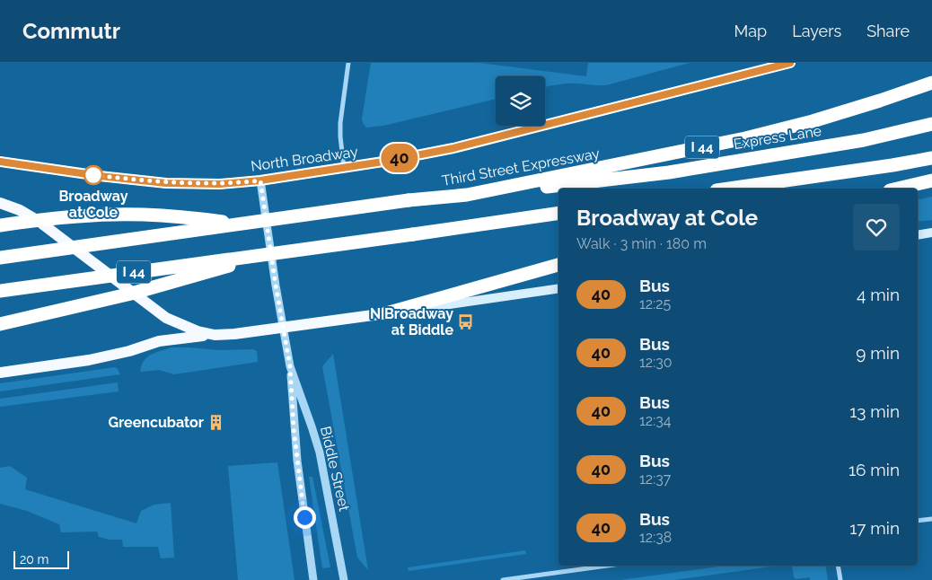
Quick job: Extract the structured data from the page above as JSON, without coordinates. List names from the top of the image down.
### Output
{
  "streets": {
    "highway": ["Express Lane", "I 44", "Third Street Expressway"],
    "main road": ["North Broadway"],
    "street": ["Biddle Street"]
  },
  "crossings": [
    ["Express Lane", "Third Street Expressway"],
    ["North Broadway", "Biddle Street"]
  ],
  "places": {
    "other": ["Broadway at Cole"],
    "bus stop": ["N Broadway at Biddle"],
    "building": ["Greencubator"]
  },
  "lines": ["bus line 40"],
  "scale_bar": "20 m",
  "page": {
    "header": "Commutr",
    "nav": ["Map", "Layers", "Share"],
    "on_map": "40",
    "heading": ["Broadway at Cole", "Walk · 3 min · 180 m"],
    "list": [
      {
        "mark": "40",
        "name": "Bus",
        "note": "12:25",
        "value": "4 min"
      },
      {
        "mark": "40",
        "name": "Bus",
        "note": "12:30",
        "value": "9 min"
      },
      {
        "mark": "40",
        "name": "Bus",
        "note": "12:34",
        "value": "13 min"
      },
      {
        "mark": "40",
        "name": "Bus",
        "note": "12:37",
        "value": "16 min"
      },
      {
        "mark": "40",
        "name": "Bus",
        "note": "12:38",
        "value": "17 min"
      }
    ],
    "scale": "20 m"
  }
}
